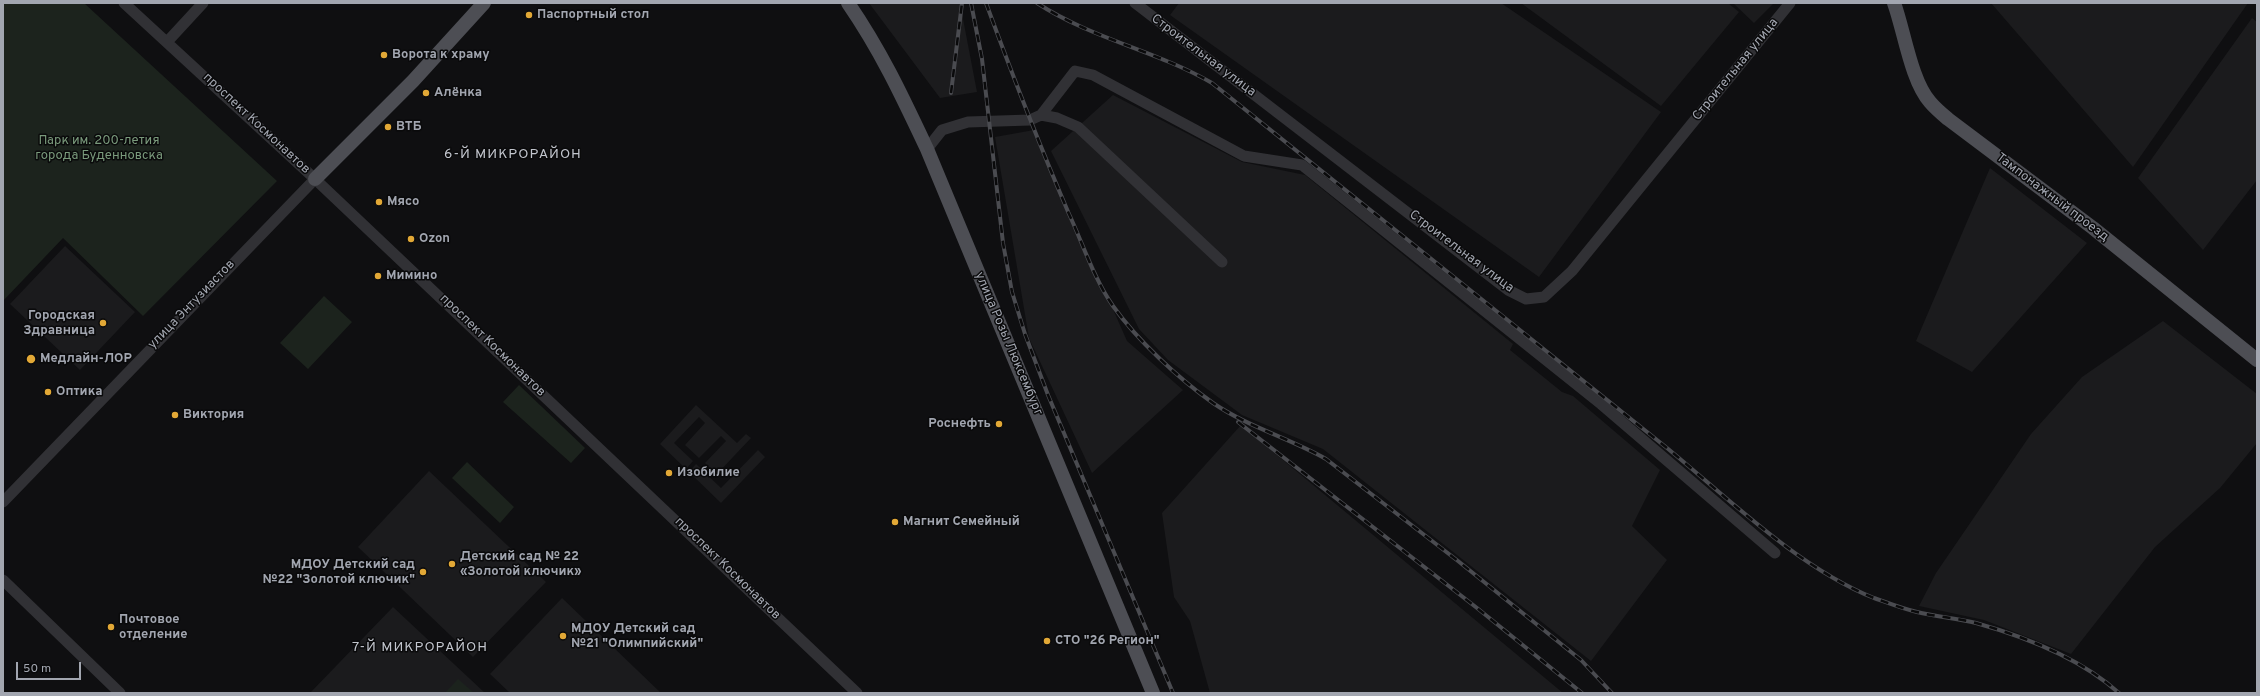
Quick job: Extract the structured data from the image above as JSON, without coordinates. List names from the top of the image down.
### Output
{
  "streets": {
    "main road": ["Тампонажный проезд", "улица Розы Люксембург"],
    "street": ["Строительная улица", "проспект Космонавтов", "улица Энтузиастов"]
  },
  "crossings": [
    ["проспект Космонавтов", "улица Энтузиастов"]
  ],
  "districts": ["6-Й МИКРОРАЙОН", "7-Й МИКРОРАЙОН"],
  "parks": ["Парк им. 200-летия города Буденновска"],
  "places": [
    "Паспортный стол",
    "Ворота к храму",
    "Алёнка",
    "ВТБ",
    "Мясо",
    "Ozon",
    "Мимино",
    "Городская Здравница",
    "Медлайн-ЛОР",
    "Оптика",
    "Виктория",
    "Роснефть",
    "Изобилие",
    "Магнит Семейный",
    "Детский сад № 22 «Золотой ключик»",
    "МДОУ Детский сад №22 \"Золотой ключик\"",
    "Почтовое отделение",
    "МДОУ Детский сад №21 \"Олимпийский\"",
    "СТО \"26 Регион\""
  ],
  "scale_bar": "50 m"
}
